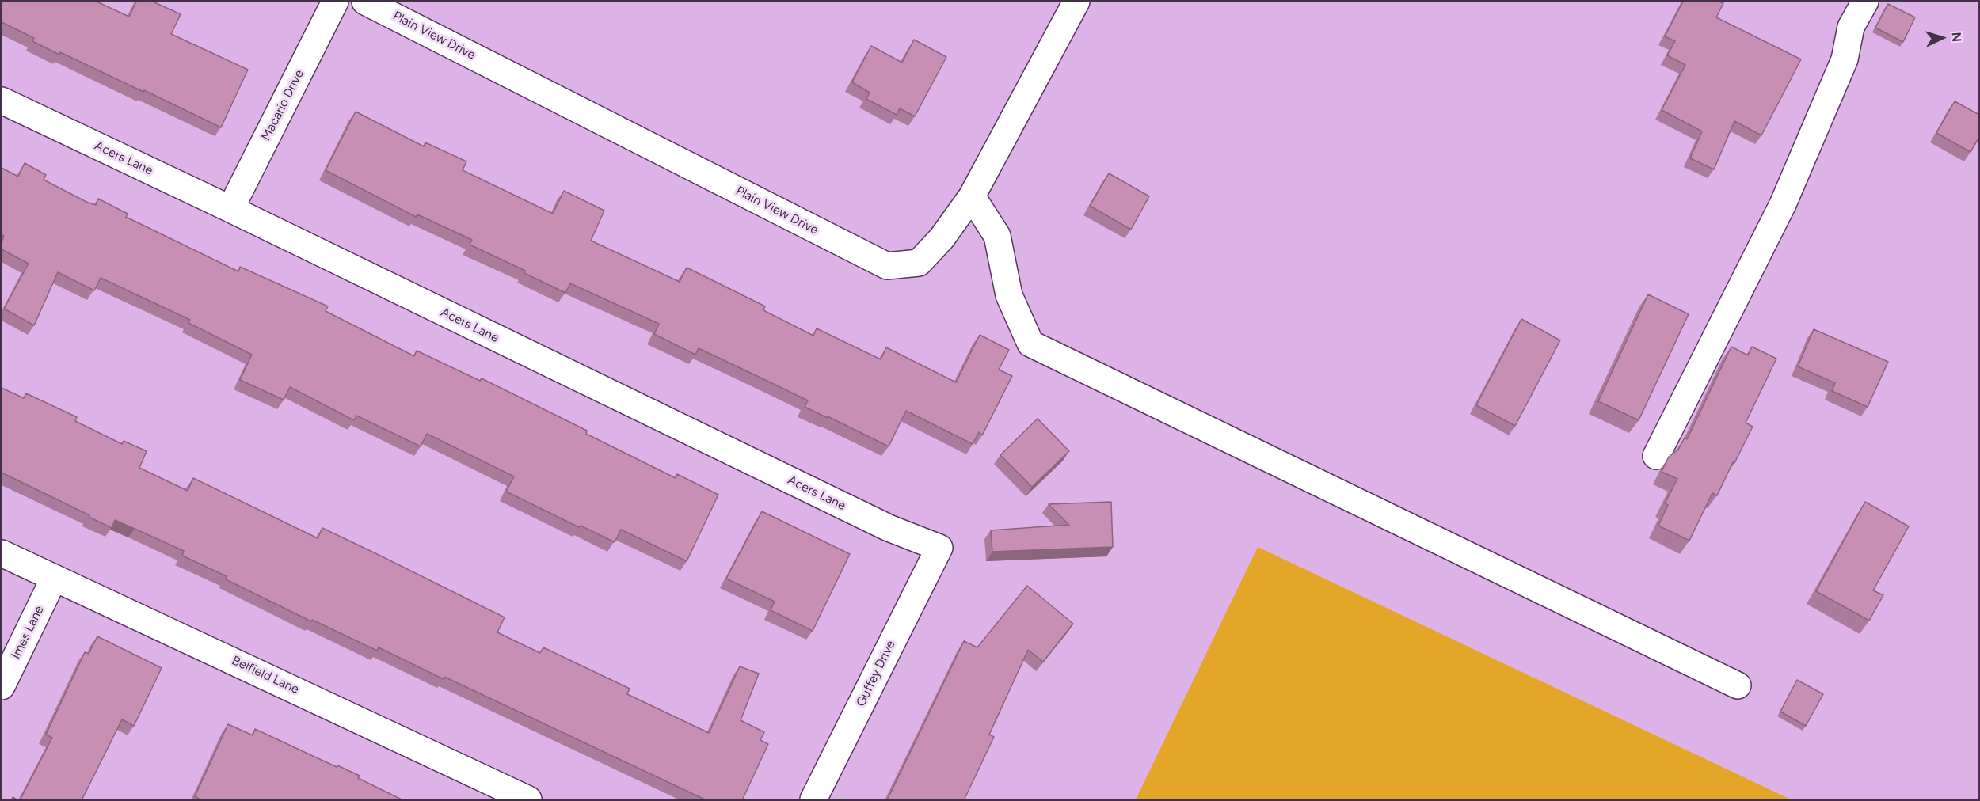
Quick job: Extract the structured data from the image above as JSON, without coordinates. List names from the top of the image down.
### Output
{
  "streets": {
    "street": [
      "Plain View Drive",
      "Macario Drive",
      "Acers Lane",
      "Imes Lane",
      "Guffey Drive",
      "Belfield Lane"
    ]
  },
  "crossings": [
    ["Macario Drive", "Acers Lane"],
    ["Acers Lane", "Guffey Drive"],
    ["Imes Lane", "Belfield Lane"]
  ],
  "north": "right"
}
